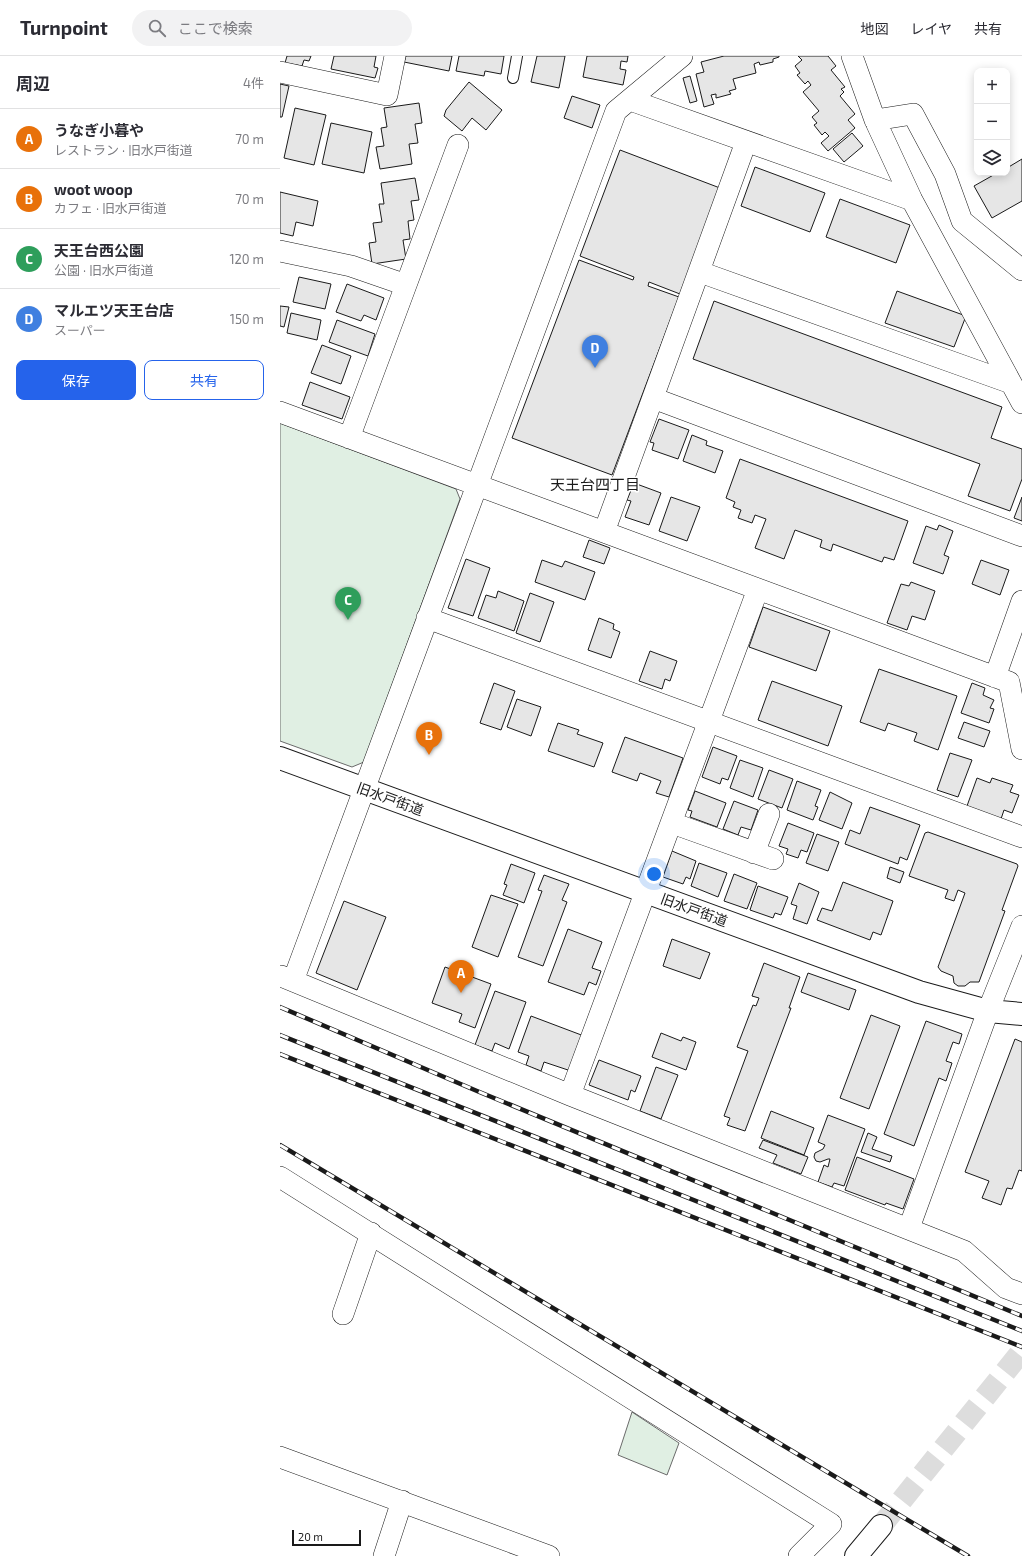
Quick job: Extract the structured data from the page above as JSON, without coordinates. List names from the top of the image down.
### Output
{
  "streets": {
    "street": ["旧水戸街道"]
  },
  "districts": ["天王台四丁目"],
  "scale_bar": "20 m",
  "page": {
    "header": "Turnpoint",
    "search": "ここで検索",
    "nav": ["地図", "レイヤ", "共有"],
    "heading": ["周辺", "4件"],
    "map_buttons": ["+", "−"],
    "list": [
      {
        "mark": "A",
        "name": "うなぎ小暮や",
        "note": "レストラン · 旧水戸街道",
        "value": "70 m"
      },
      {
        "mark": "B",
        "name": "woot woop",
        "note": "カフェ · 旧水戸街道",
        "value": "70 m"
      },
      {
        "mark": "C",
        "name": "天王台西公園",
        "note": "公園 · 旧水戸街道",
        "value": "120 m"
      },
      {
        "mark": "D",
        "name": "マルエツ天王台店",
        "note": "スーパー",
        "value": "150 m"
      }
    ],
    "pins": [
      "D",
      "C",
      "B",
      "A"
    ],
    "buttons": ["保存", "共有"],
    "scale": "20 m"
  }
}
